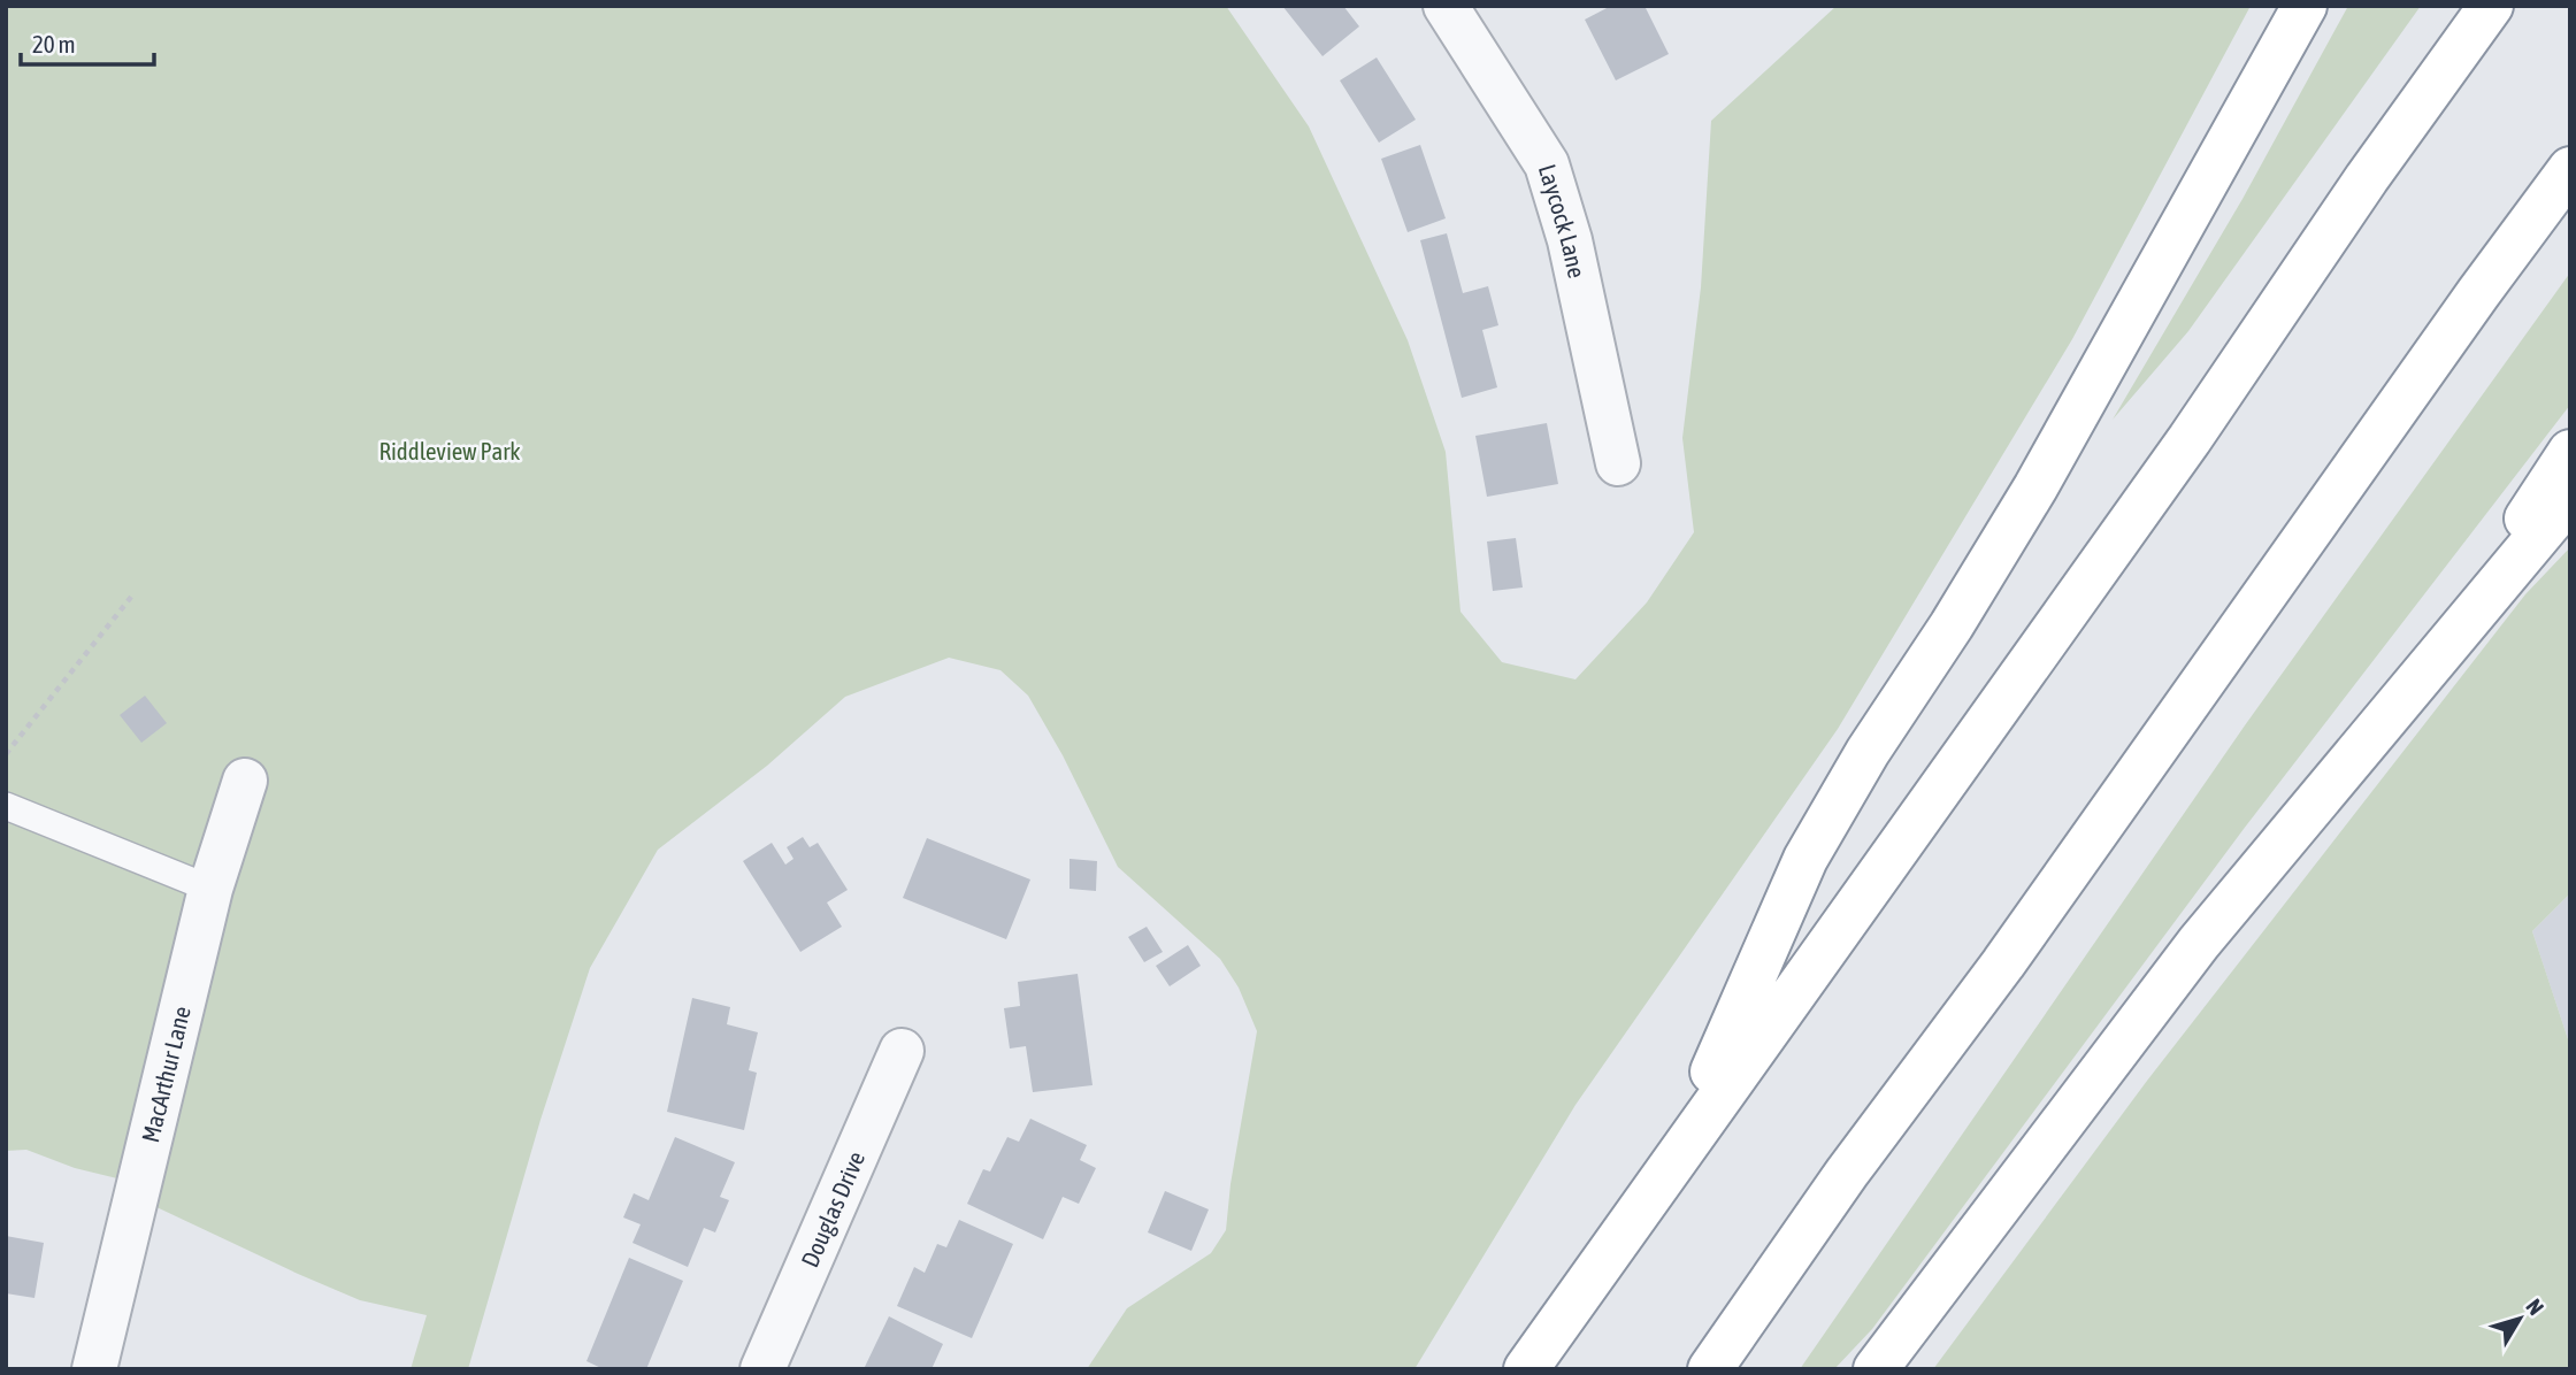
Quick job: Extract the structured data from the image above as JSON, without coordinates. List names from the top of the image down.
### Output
{
  "streets": {
    "street": ["Laycock Lane", "MacArthur Lane", "Douglas Drive"]
  },
  "parks": ["Riddleview Park"],
  "scale_bar": "20 m",
  "north": "top right"
}
